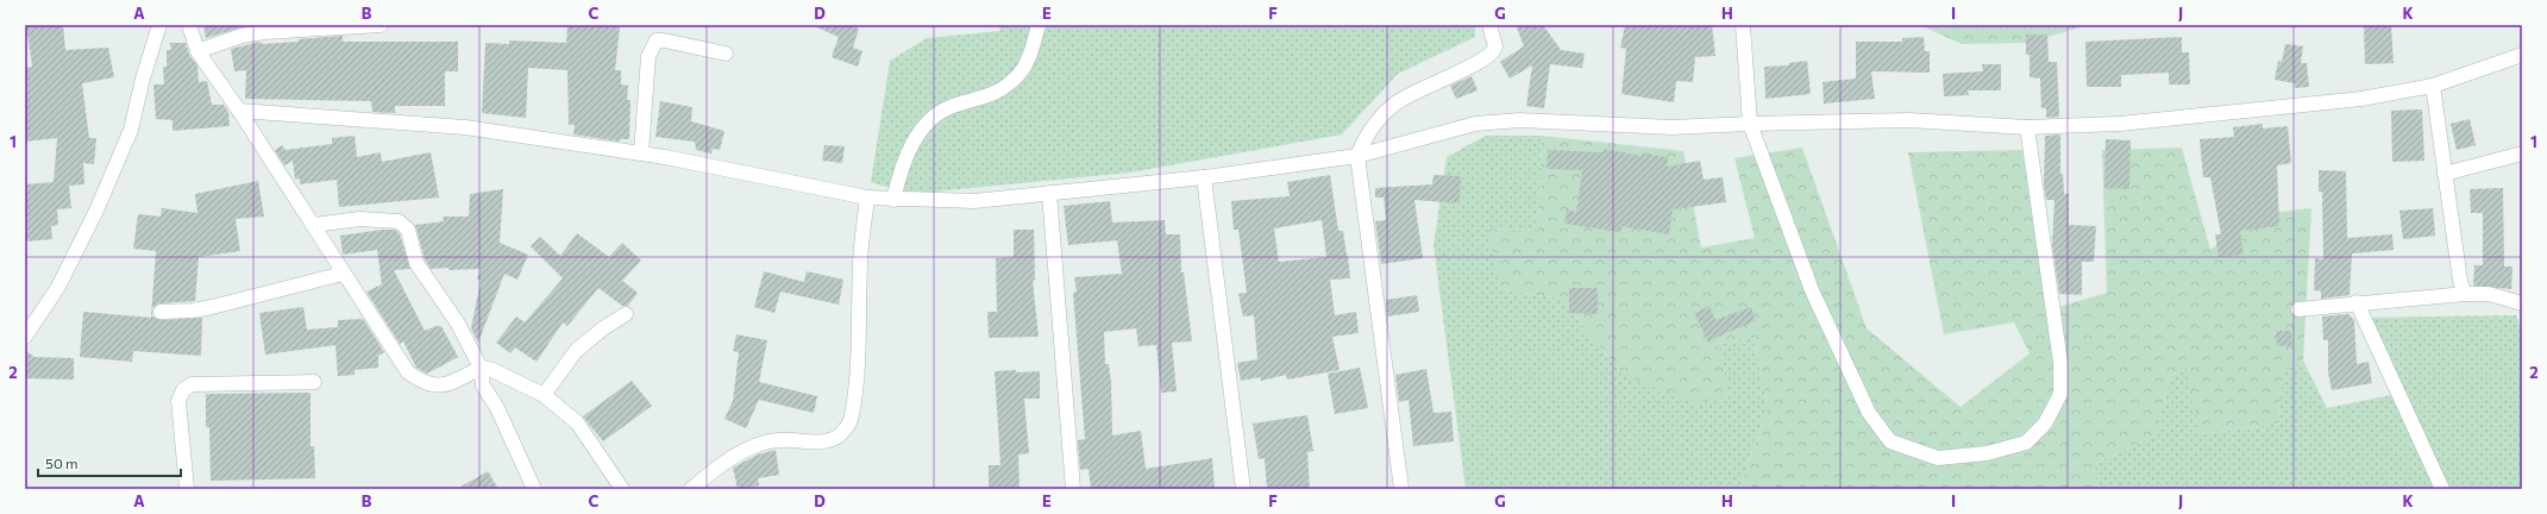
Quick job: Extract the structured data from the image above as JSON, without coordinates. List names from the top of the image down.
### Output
{
  "scale_bar": "50 m",
  "grid": {
    "columns": [
      "A",
      "B",
      "C",
      "D",
      "E",
      "F",
      "G",
      "H",
      "I",
      "J",
      "K"
    ],
    "rows": ["1", "2"]
  }
}
